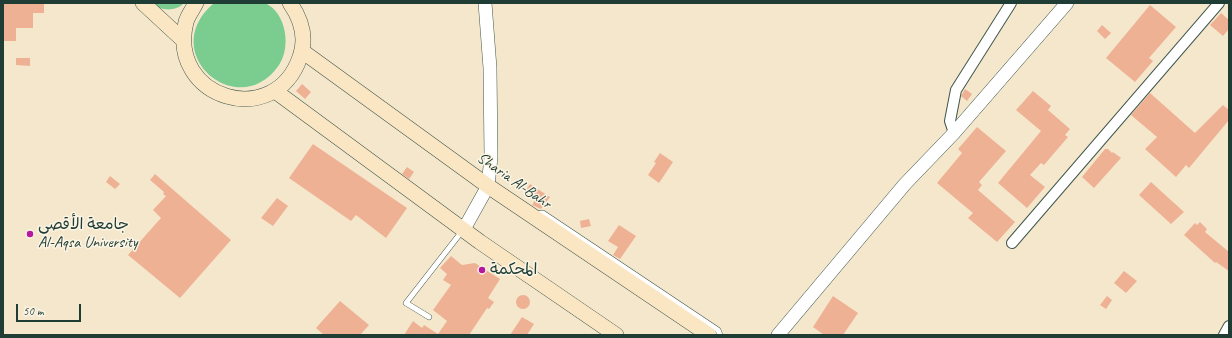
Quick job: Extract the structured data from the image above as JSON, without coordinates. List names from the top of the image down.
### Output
{
  "streets": {
    "main road": ["Sharia Al-Bahr"]
  },
  "places": ["جامعة الأقصى Al-Aqsa University", "المحكمة"],
  "scale_bar": "50 m"
}
